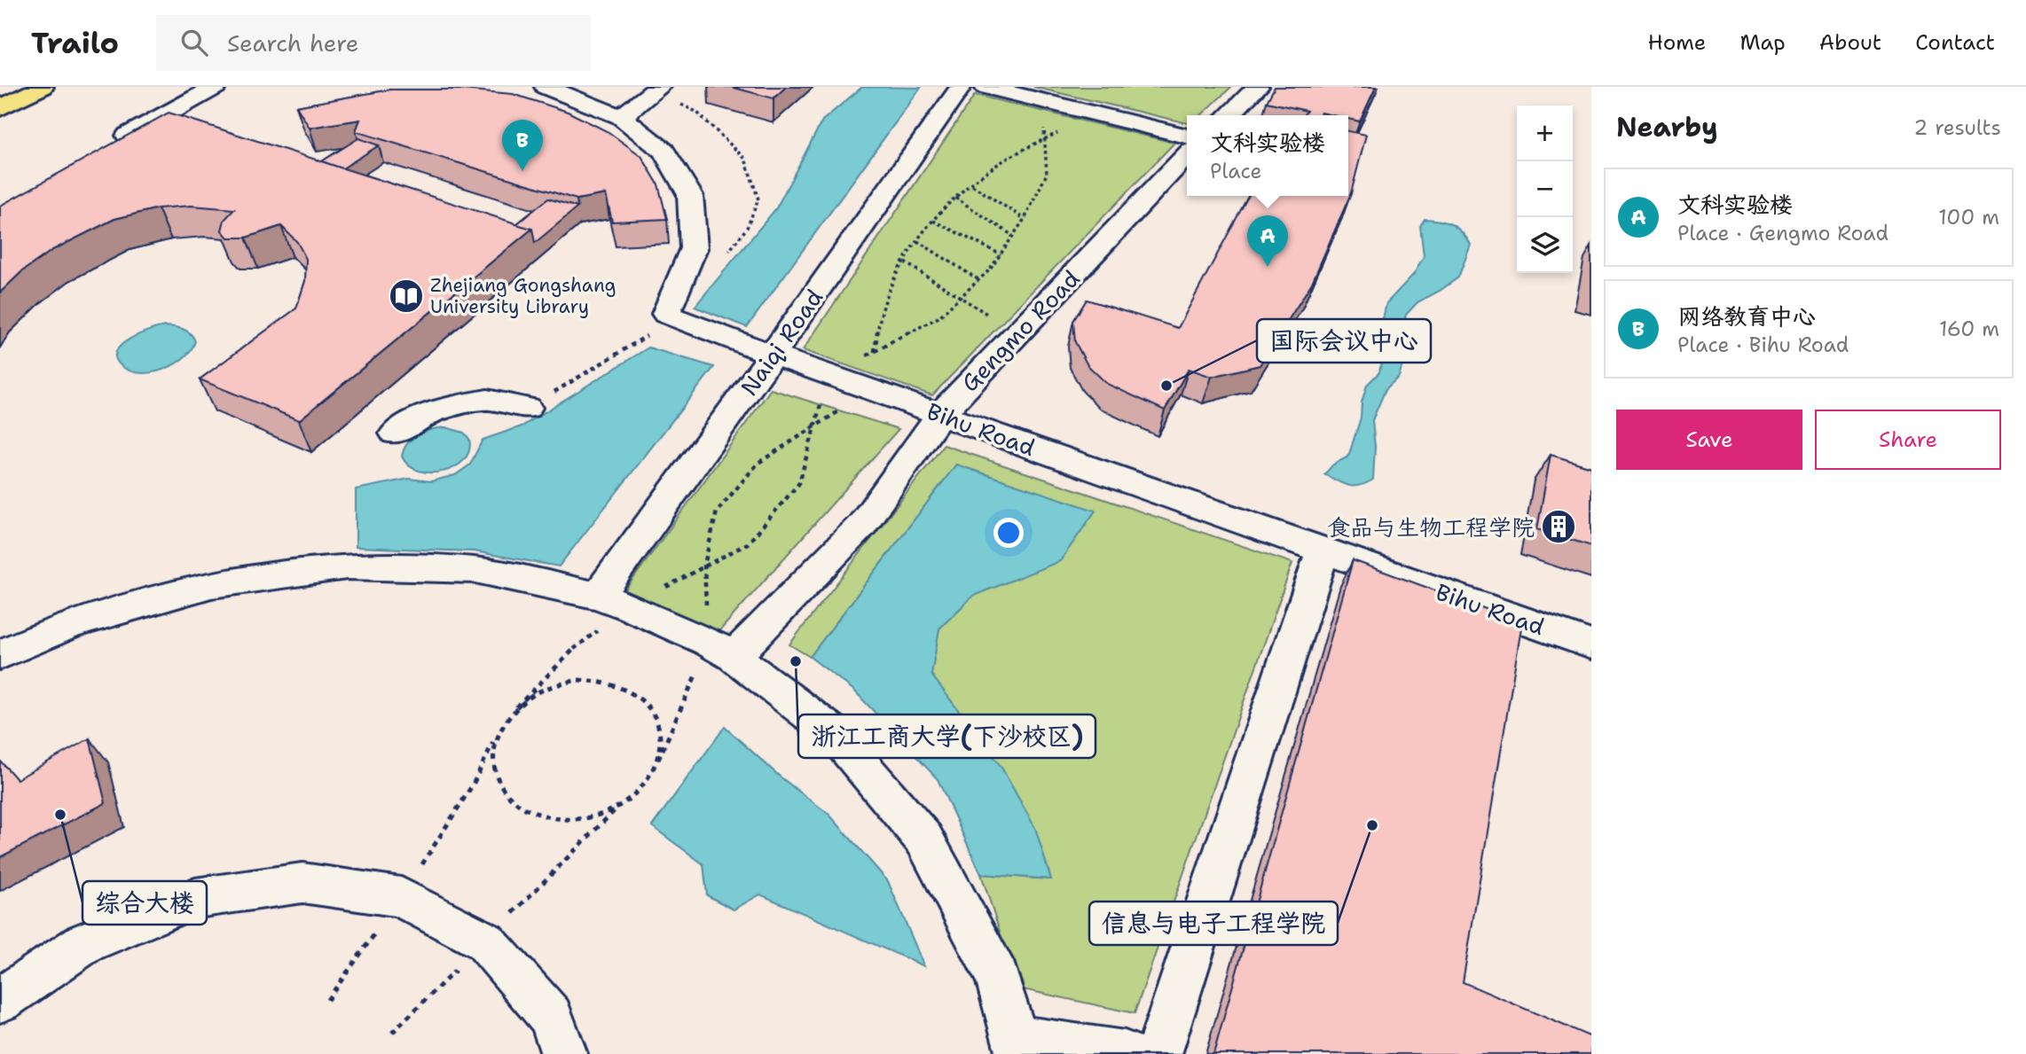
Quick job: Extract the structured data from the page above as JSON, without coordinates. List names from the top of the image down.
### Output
{
  "streets": {
    "street": ["Gengmo Road", "Naiqi Road", "Bihu Road"]
  },
  "crossings": [
    ["Gengmo Road", "Bihu Road"],
    ["Naiqi Road", "Bihu Road"]
  ],
  "places": {
    "library": ["Zhejiang Gongshang University Library"],
    "other": [
      "国际会议中心",
      "浙江工商大学(下沙校区)",
      "综合大楼",
      "信息与电子工程学院"
    ],
    "building": ["食品与生物工程学院"]
  },
  "page": {
    "header": "Trailo",
    "search": "Search here",
    "nav": [
      "Home",
      "Map",
      "About",
      "Contact"
    ],
    "heading": ["Nearby", "2 results"],
    "map_buttons": ["+", "−"],
    "popup": ["文科实验楼", "Place"],
    "pins": ["B", "A"],
    "list": [
      {
        "mark": "A",
        "name": "文科实验楼",
        "note": "Place · Gengmo Road",
        "value": "100 m"
      },
      {
        "mark": "B",
        "name": "网络教育中心",
        "note": "Place · Bihu Road",
        "value": "160 m"
      }
    ],
    "buttons": ["Save", "Share"]
  }
}
